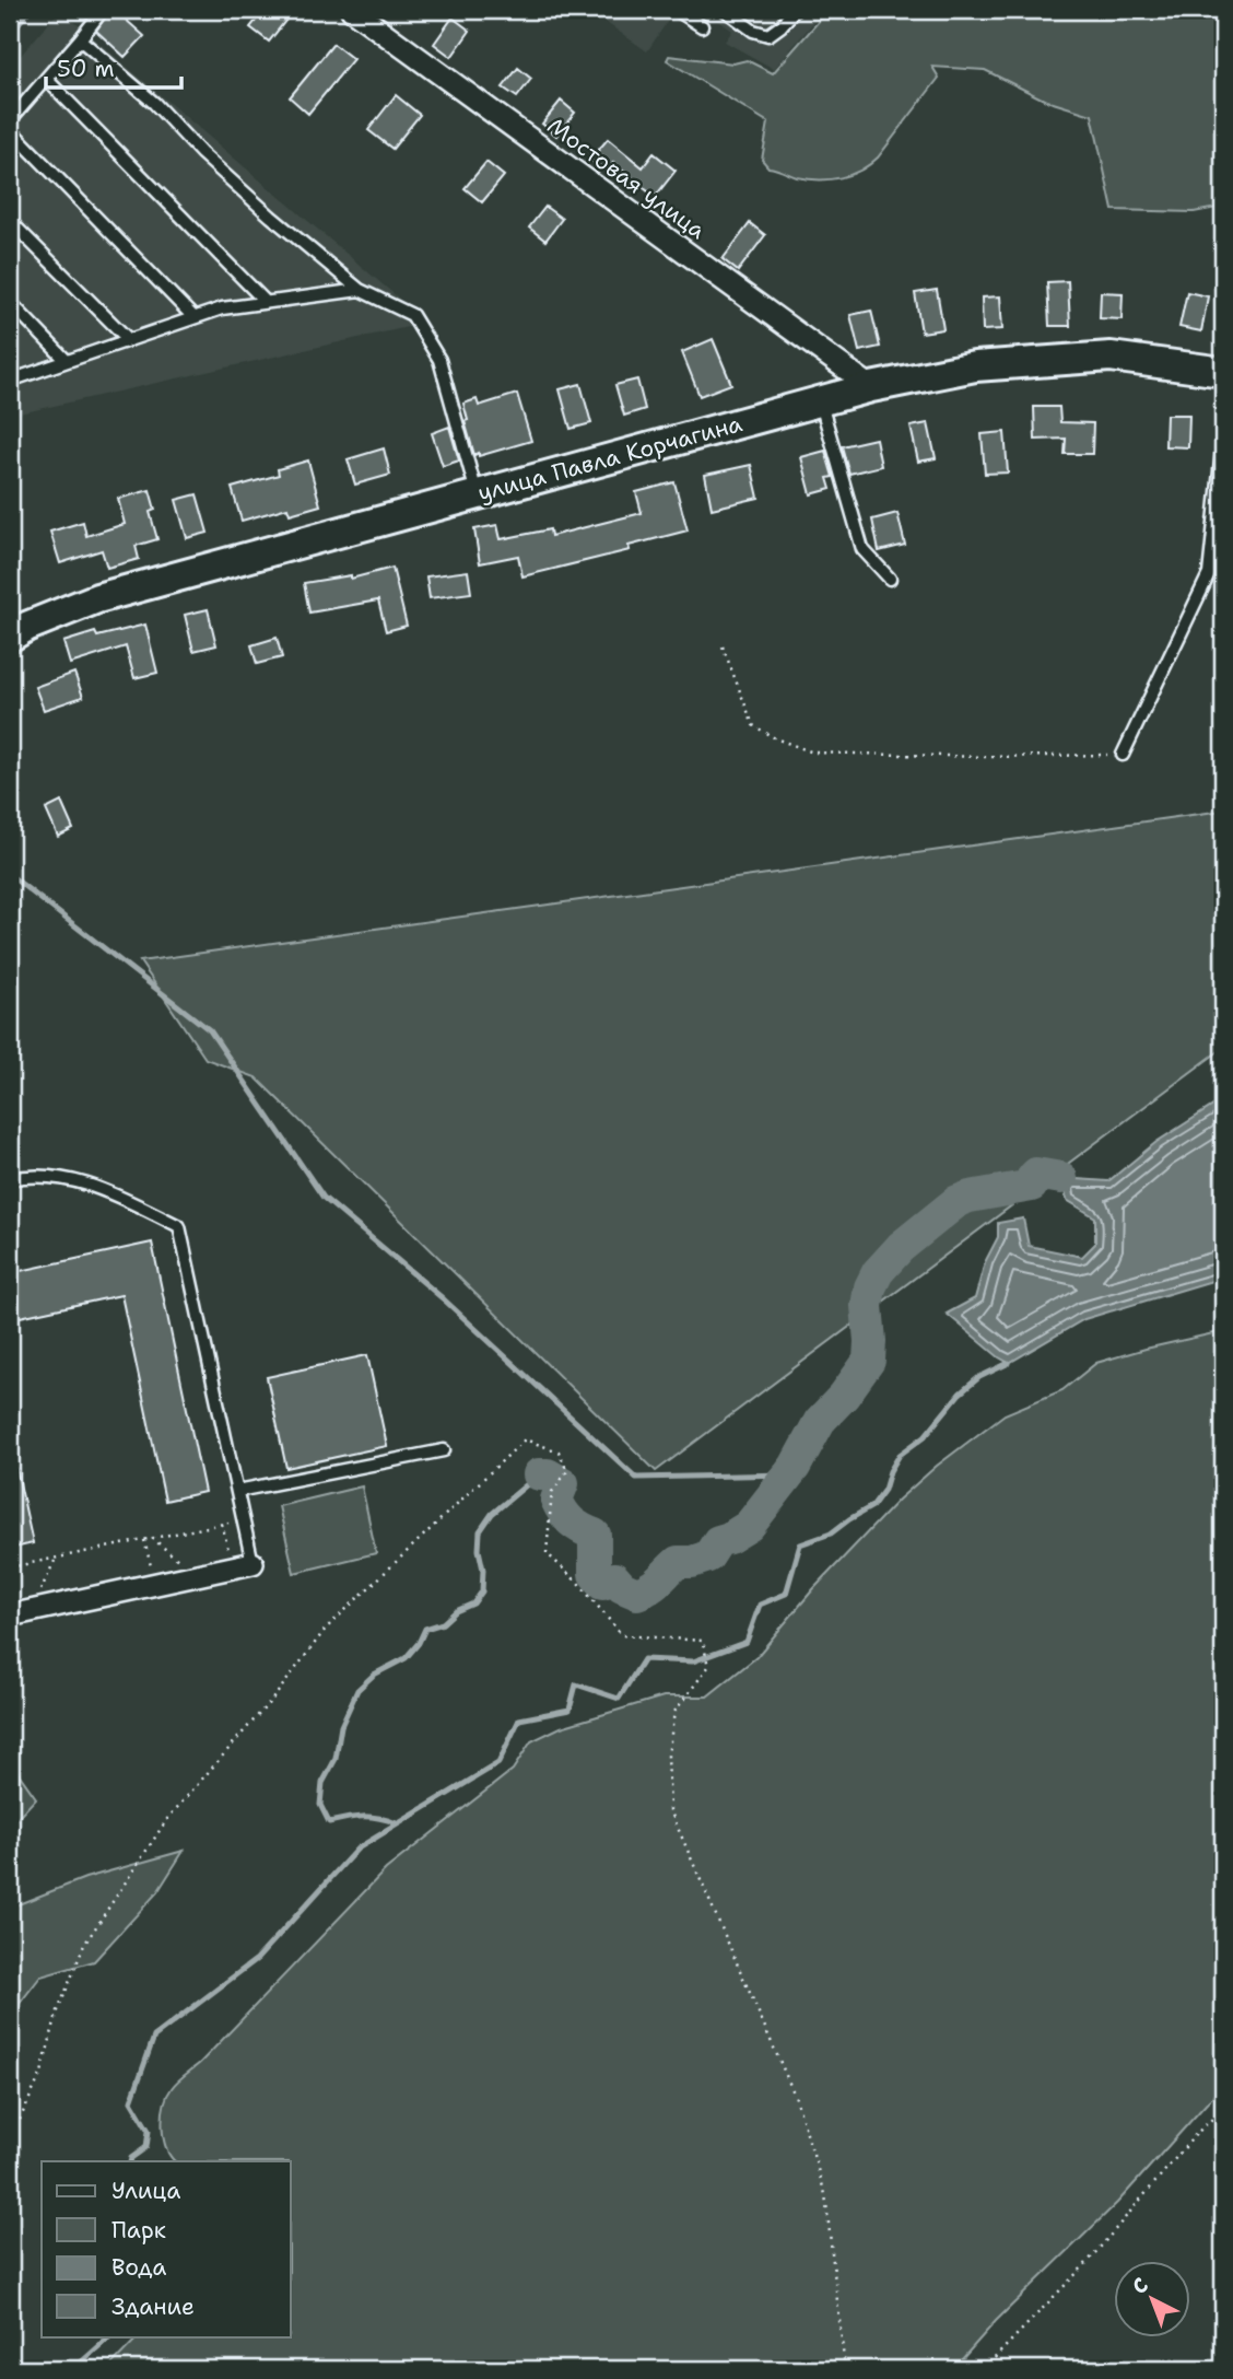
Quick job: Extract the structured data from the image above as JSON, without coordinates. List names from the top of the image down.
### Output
{
  "streets": {
    "main road": ["улица Павла Корчагина"],
    "street": ["Мостовая улица"]
  },
  "crossings": [
    ["Мостовая улица", "улица Павла Корчагина"]
  ],
  "legend": [
    "Улица",
    "Парк",
    "Вода",
    "Здание"
  ],
  "scale_bar": "50 m",
  "north": "top left"
}
